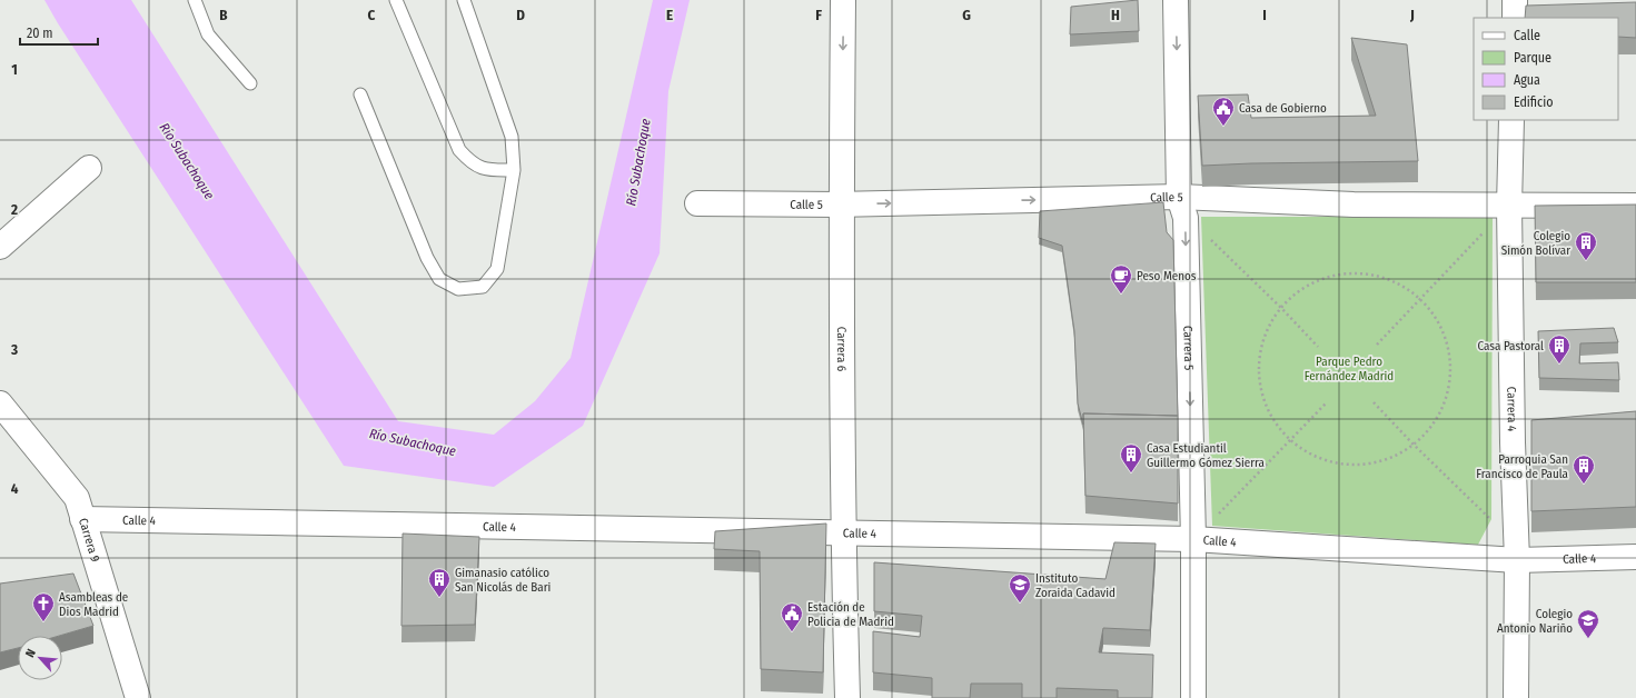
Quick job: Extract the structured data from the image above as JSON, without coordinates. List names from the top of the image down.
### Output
{
  "streets": {
    "street": [
      "Calle 5",
      "Carrera 5",
      "Carrera 6",
      "Carrera 4",
      "Calle 4",
      "Carrera 9"
    ]
  },
  "crossings": [
    ["Calle 5", "Carrera 5"],
    ["Calle 5", "Carrera 6"],
    ["Calle 5", "Carrera 4"],
    ["Carrera 5", "Calle 4"],
    ["Carrera 6", "Calle 4"],
    ["Carrera 4", "Calle 4"],
    ["Calle 4", "Carrera 9"]
  ],
  "one_way": ["Calle 5", "Carrera 5"],
  "water": ["Río Subachoque"],
  "parks": ["Parque Pedro Fernández Madrid"],
  "places": {
    "public building": ["Casa de Gobierno", "Estación de Policia de Madrid"],
    "building": [
      "Colegio Simón Bolívar",
      "Casa Pastoral",
      "Casa Estudiantil Guillermo Gómez Sierra",
      "Parroquia San Francisco de Paula",
      "Gimanasio católico San Nicolás de Bari"
    ],
    "cafe": ["Peso Menos"],
    "school or university": ["Instituto Zoraida Cadavid", "Colegio Antonio Nariño"],
    "church": ["Asambleas de Dios Madrid"]
  },
  "legend": [
    "Calle",
    "Parque",
    "Agua",
    "Edificio"
  ],
  "scale_bar": "20 m",
  "north": "top left",
  "grid": {
    "columns": [
      "B",
      "C",
      "D",
      "E",
      "F",
      "G",
      "H",
      "I",
      "J"
    ],
    "rows": [
      "1",
      "2",
      "3",
      "4"
    ]
  }
}
